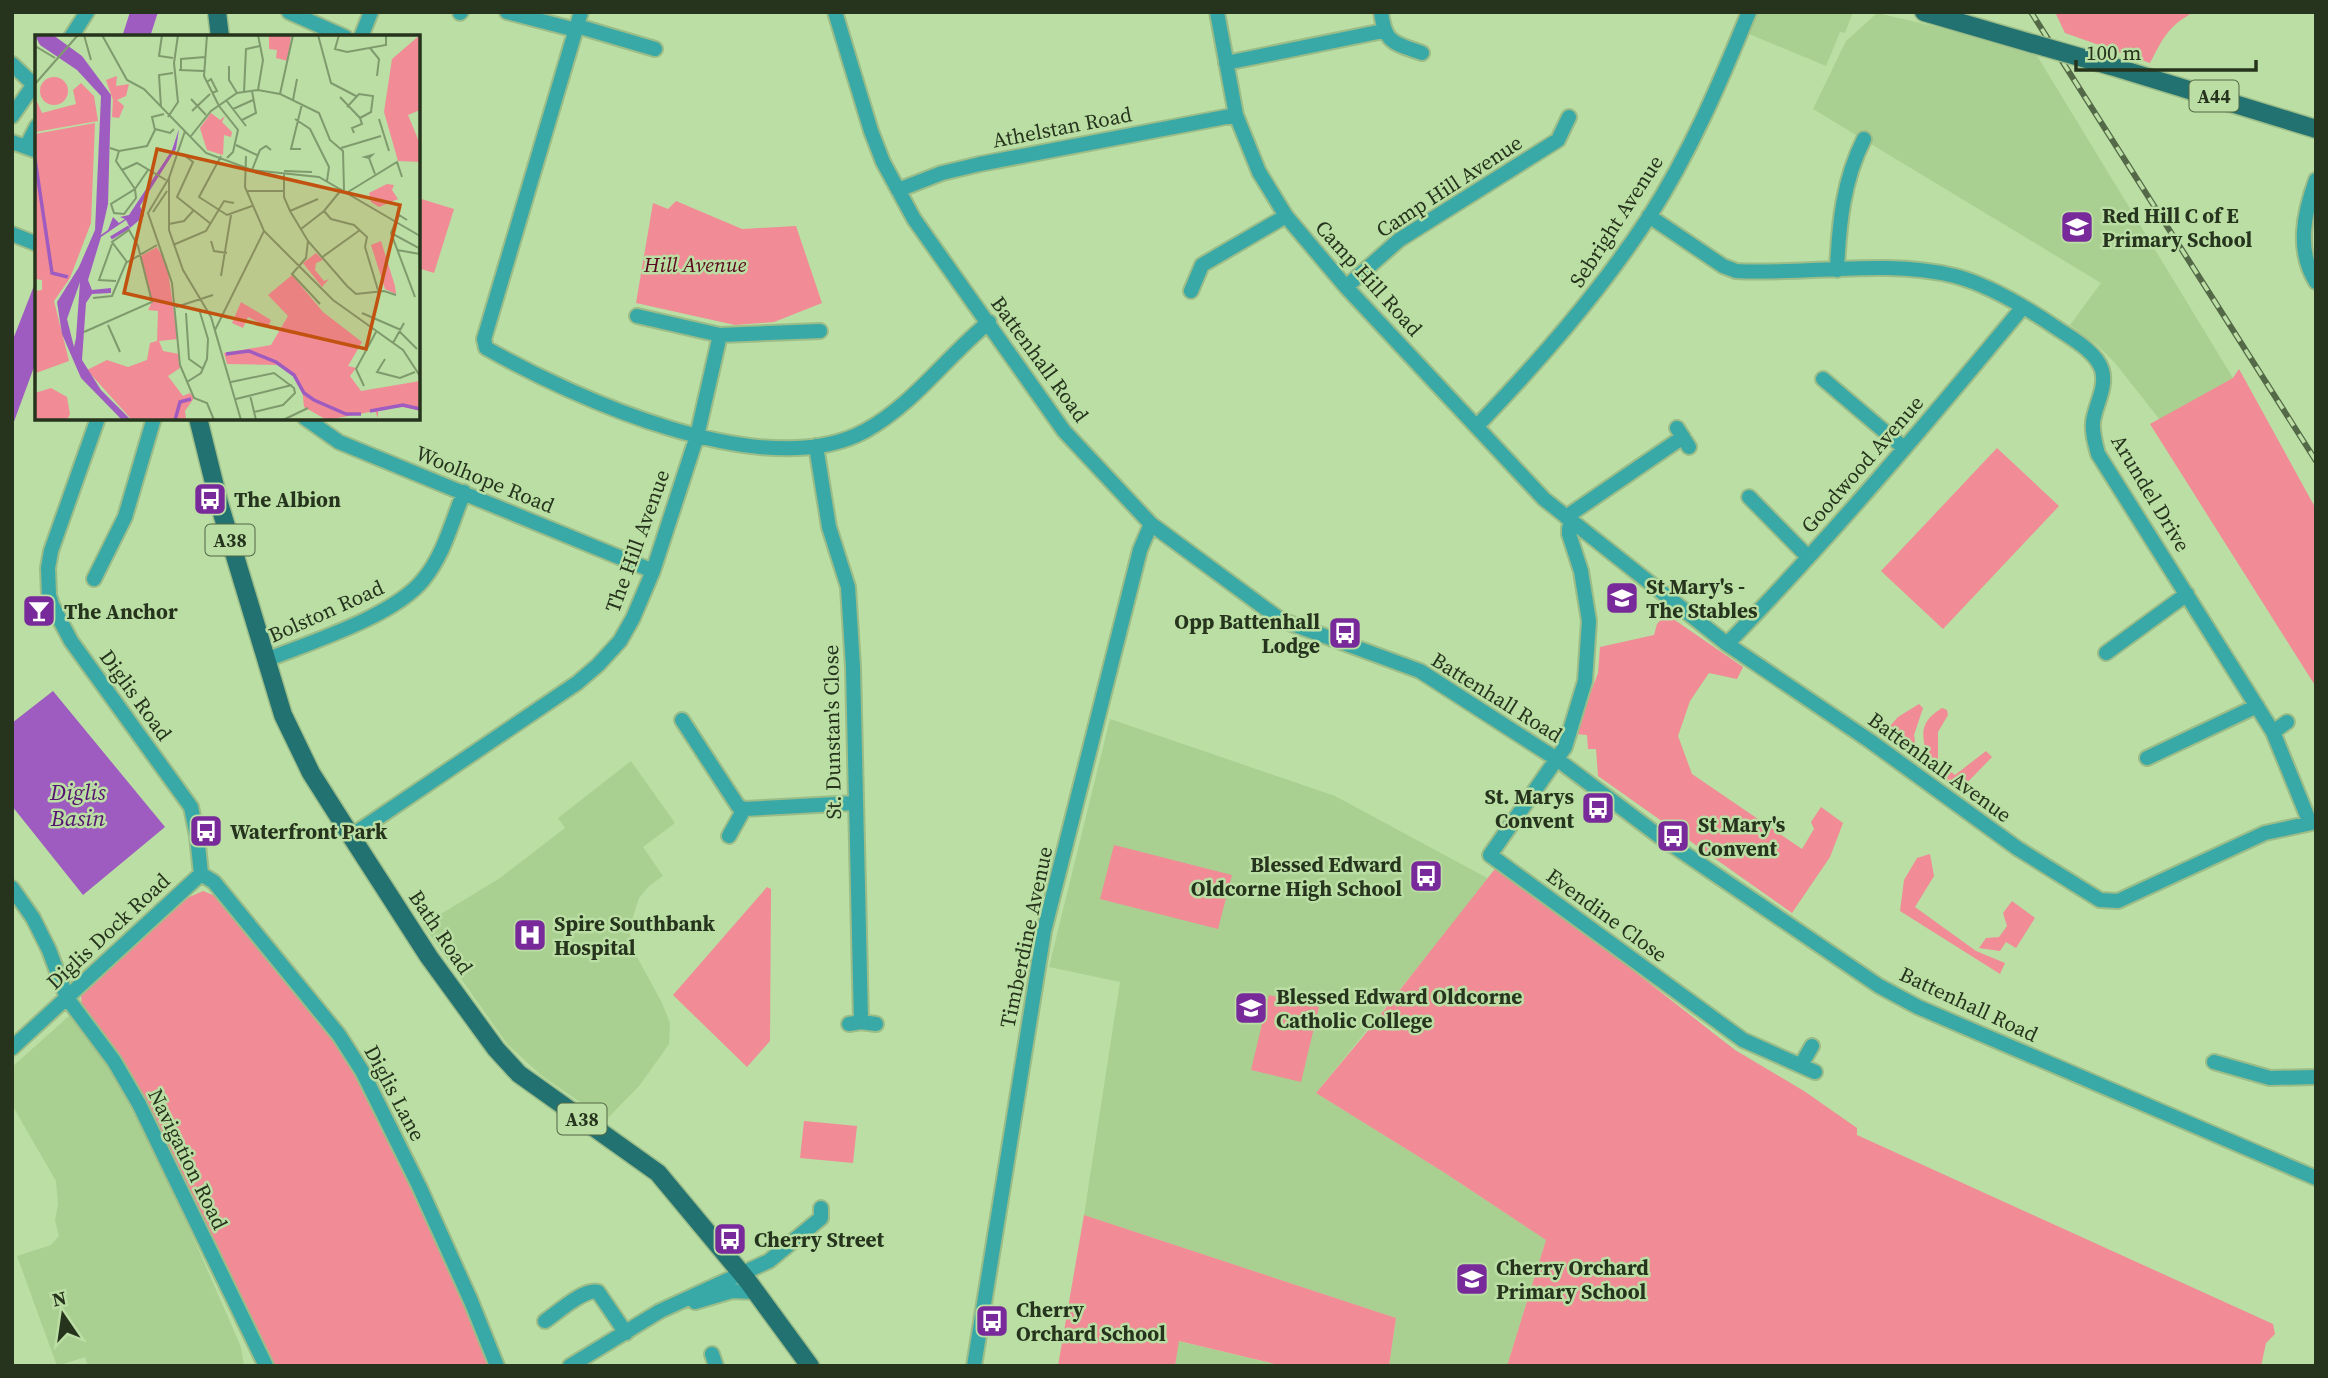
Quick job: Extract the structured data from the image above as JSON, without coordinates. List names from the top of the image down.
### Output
{
  "streets": {
    "main road": ["A44", "A38", "Bath Road"],
    "street": [
      "Athelstan Road",
      "Camp Hill Avenue",
      "Sebright Avenue",
      "Camp Hill Road",
      "Battenhall Road",
      "Goodwood Avenue",
      "Woolhope Road",
      "Arundel Drive",
      "The Hill Avenue",
      "Bolston Road",
      "Diglis Road",
      "St. Dunstan's Close",
      "Battenhall Avenue",
      "Evendine Close",
      "Diglis Dock Road",
      "Timberdine Avenue",
      "Diglis Lane",
      "Navigation Road"
    ]
  },
  "crossings": [
    ["Athelstan Road", "Camp Hill Road"],
    ["Athelstan Road", "Battenhall Road"],
    ["Camp Hill Avenue", "Camp Hill Road"],
    ["Sebright Avenue", "Camp Hill Road"],
    ["Sebright Avenue", "Arundel Drive"],
    ["Camp Hill Road", "Battenhall Avenue"],
    ["Battenhall Road", "Evendine Close"],
    ["Battenhall Road", "Timberdine Avenue"],
    ["Goodwood Avenue", "Arundel Drive"],
    ["Goodwood Avenue", "Battenhall Avenue"],
    ["Woolhope Road", "The Hill Avenue"],
    ["Woolhope Road", "Bolston Road"],
    ["Arundel Drive", "Battenhall Avenue"],
    ["The Hill Avenue", "Bath Road"],
    ["Bolston Road", "Bath Road"],
    ["Diglis Road", "Diglis Dock Road"],
    ["Diglis Road", "Diglis Lane"],
    ["Diglis Dock Road", "Diglis Lane"],
    ["Diglis Dock Road", "Navigation Road"]
  ],
  "water": ["Diglis Basin"],
  "parks": ["Hill Avenue"],
  "places": {
    "school or university": [
      "Red Hill C of E Primary School",
      "St Mary's - The Stables",
      "Blessed Edward Oldcorne Catholic College",
      "Cherry Orchard Primary School"
    ],
    "bus stop": [
      "The Albion",
      "Opp Battenhall Lodge",
      "St. Marys Convent",
      "Waterfront Park",
      "St Mary's Convent",
      "Blessed Edward Oldcorne High School",
      "Cherry Street",
      "Cherry Orchard School"
    ],
    "bar": ["The Anchor"],
    "hospital": ["Spire Southbank Hospital"]
  },
  "scale_bar": "100 m",
  "north": "top"
}
